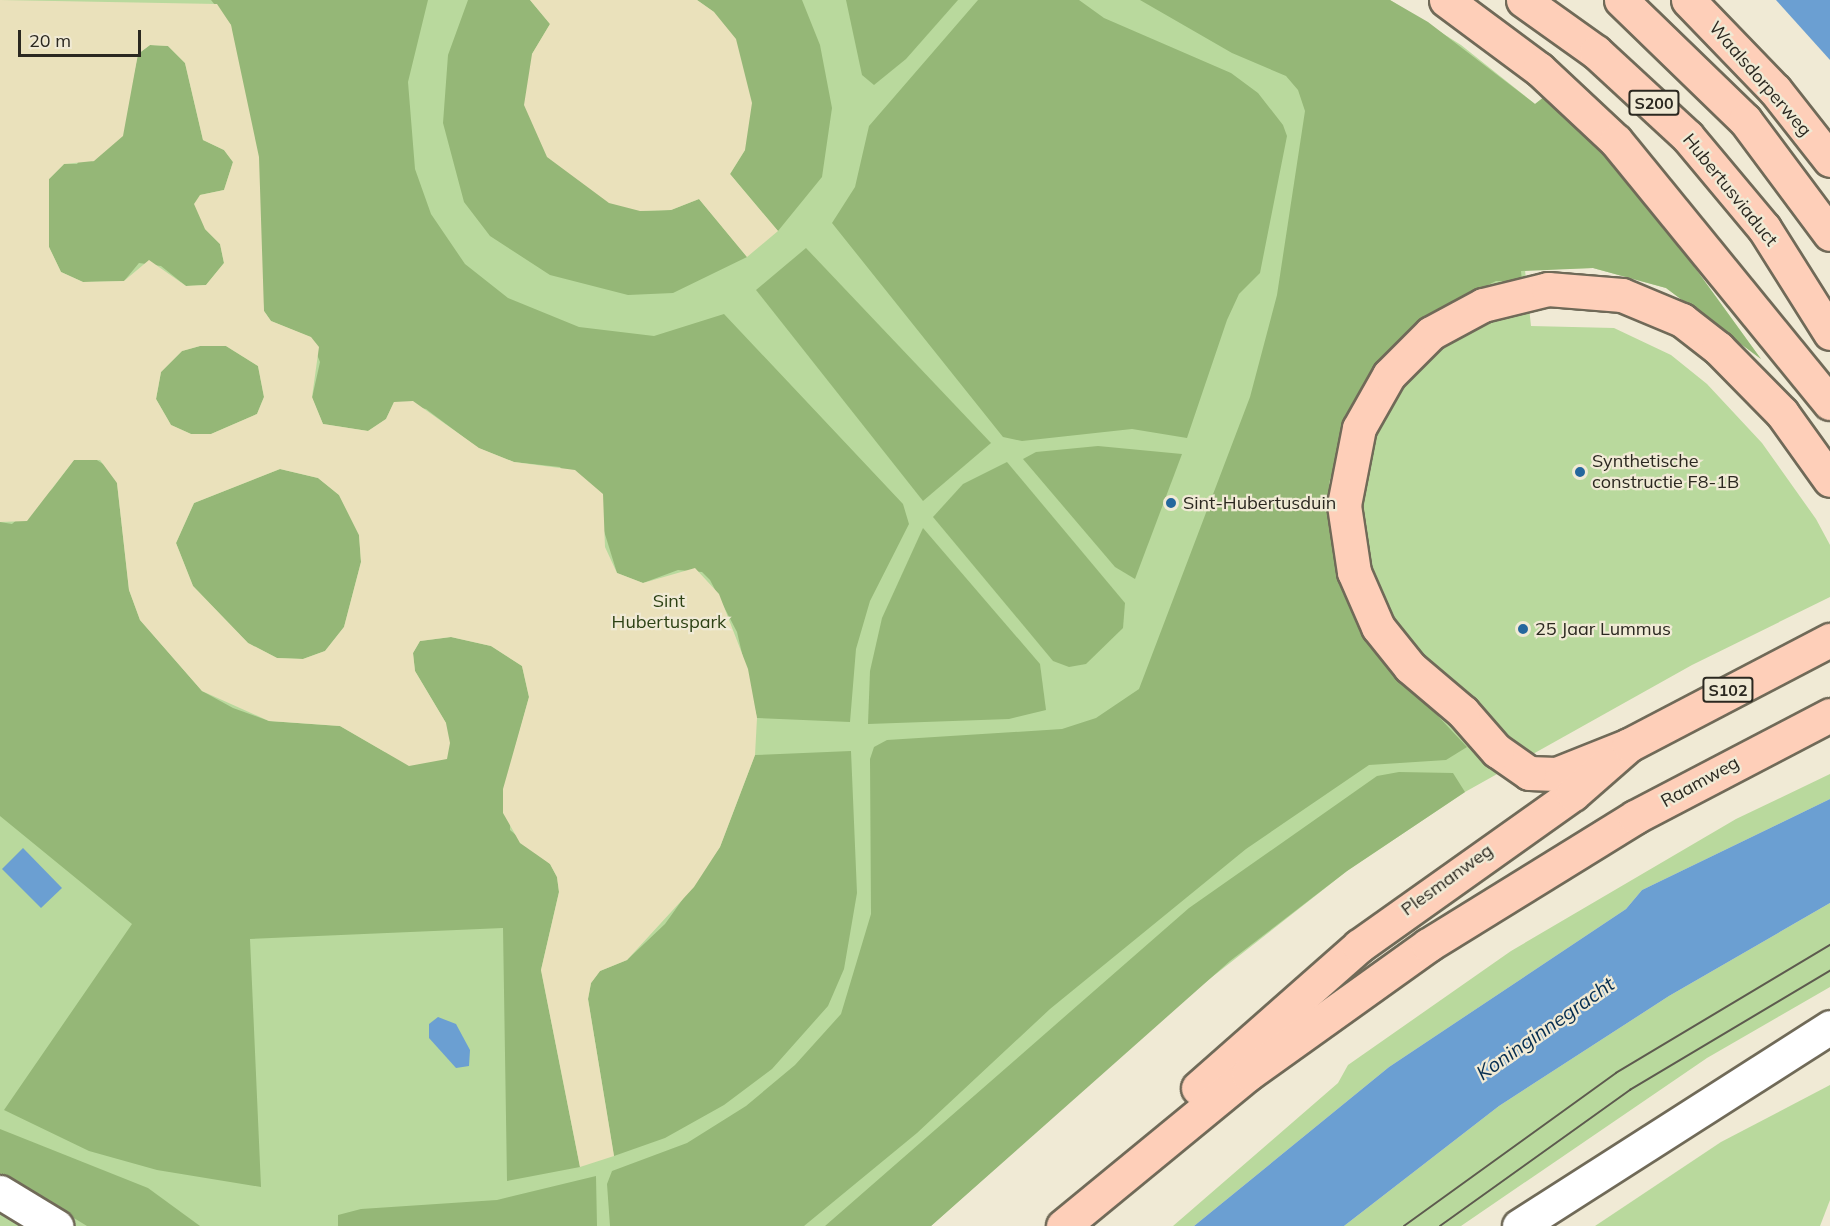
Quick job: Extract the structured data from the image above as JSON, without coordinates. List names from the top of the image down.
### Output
{
  "streets": {
    "main road": [
      "Waalsdorperweg",
      "S200",
      "Hubertusviaduct",
      "S102",
      "Raamweg",
      "Plesmanweg"
    ]
  },
  "crossings": [
    ["Raamweg", "Plesmanweg"]
  ],
  "water": ["Koninginnegracht"],
  "parks": ["Sint Hubertuspark"],
  "places": ["Synthetische constructie F8-1B", "Sint-Hubertusduin", "25 Jaar Lummus"],
  "scale_bar": "20 m"
}
